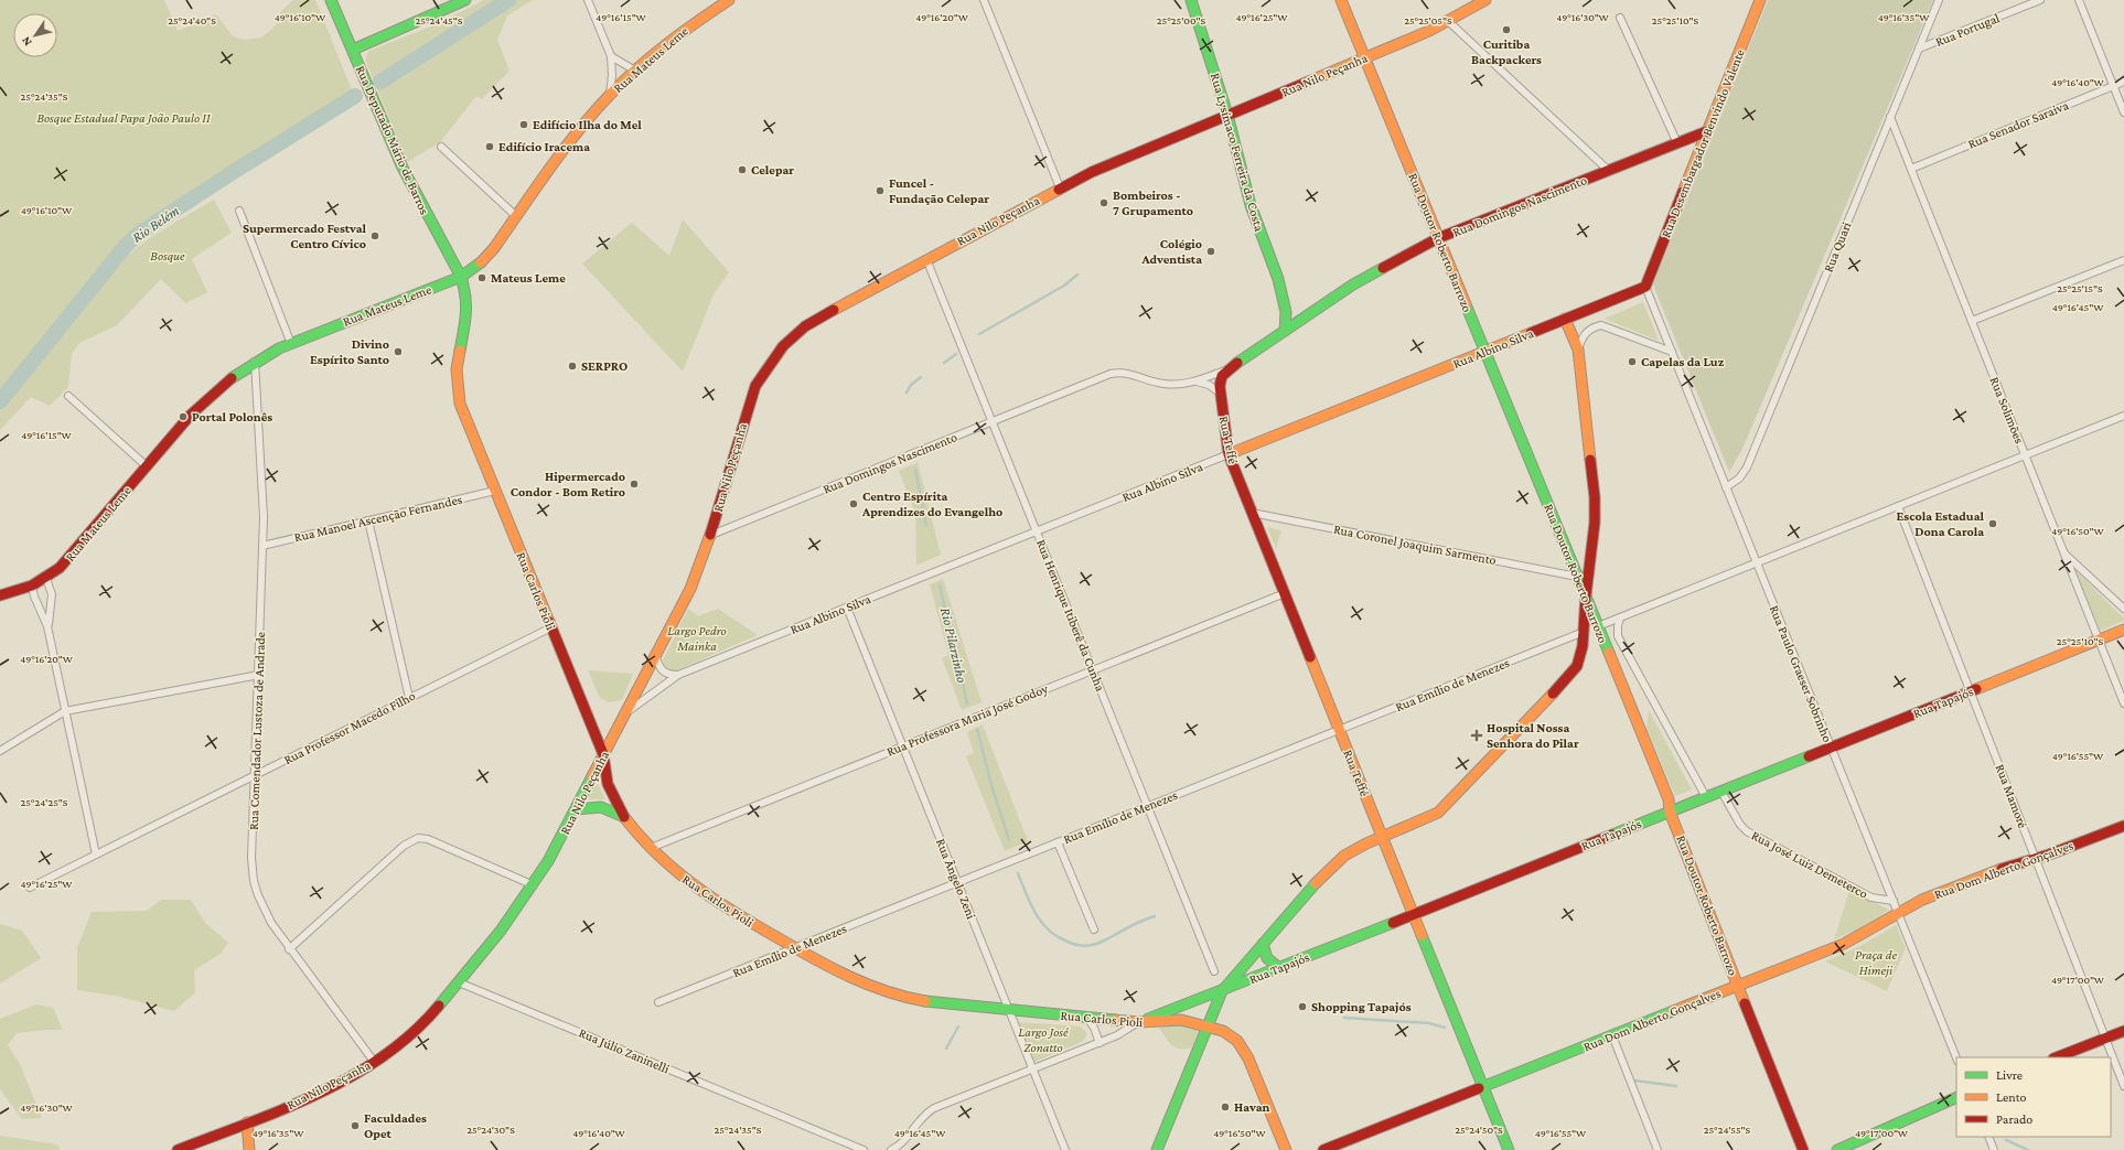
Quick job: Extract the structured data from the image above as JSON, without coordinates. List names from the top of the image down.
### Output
{
  "streets": {
    "main road": [
      "Rua Mateus Leme",
      "Rua Nilo Peçanha",
      "Rua Deputado Mário de Barros",
      "Rua Desembargador Benvindo Valente",
      "Rua Lysímaco Ferreira da Costa",
      "Rua Domingos Nascimento",
      "Rua Doutor Roberto Barrozo",
      "Rua Albino Silva",
      "Rua Teffé",
      "Rua Carlos Pioli",
      "Rua Tapajós",
      "Rua Dom Alberto Gonçalves"
    ],
    "street": [
      "Rua Portugal",
      "Rua Senador Saraiva",
      "Rua Quari",
      "Rua Solimões",
      "Rua Manoel Ascenção Fernandes",
      "Rua Coronel Joaquim Sarmento",
      "Rua Henrique Itiberê da Cunha",
      "Rua Paulo Graeser Sobrinho",
      "Rua Emílio de Menezes",
      "Rua Professora Maria José Godoy",
      "Rua Professor Macedo Filho",
      "Rua Comendador Lustoza de Andrade",
      "Rua Mamoré",
      "Rua José Luiz Demeterco",
      "Rua Ângelo Zeni",
      "Rua Júlio Zaninelli"
    ]
  },
  "crossings": [
    ["Rua Portugal", "Rua Quari"],
    ["Rua Mateus Leme", "Rua Deputado Mário de Barros"],
    ["Rua Mateus Leme", "Rua Carlos Pioli"],
    ["Rua Mateus Leme", "Rua Comendador Lustoza de Andrade"],
    ["Rua Nilo Peçanha", "Rua Lysímaco Ferreira da Costa"],
    ["Rua Nilo Peçanha", "Rua Domingos Nascimento"],
    ["Rua Nilo Peçanha", "Rua Doutor Roberto Barrozo"],
    ["Rua Nilo Peçanha", "Rua Albino Silva"],
    ["Rua Nilo Peçanha", "Rua Carlos Pioli"],
    ["Rua Nilo Peçanha", "Rua Henrique Itiberê da Cunha"],
    ["Rua Nilo Peçanha", "Rua Comendador Lustoza de Andrade"],
    ["Rua Nilo Peçanha", "Rua Júlio Zaninelli"],
    ["Rua Senador Saraiva", "Rua Solimões"],
    ["Rua Deputado Mário de Barros", "Rua Carlos Pioli"],
    ["Rua Desembargador Benvindo Valente", "Rua Domingos Nascimento"],
    ["Rua Desembargador Benvindo Valente", "Rua Albino Silva"],
    ["Rua Desembargador Benvindo Valente", "Rua Paulo Graeser Sobrinho"],
    ["Rua Lysímaco Ferreira da Costa", "Rua Domingos Nascimento"],
    ["Rua Domingos Nascimento", "Rua Doutor Roberto Barrozo"],
    ["Rua Domingos Nascimento", "Rua Teffé"],
    ["Rua Domingos Nascimento", "Rua Henrique Itiberê da Cunha"],
    ["Rua Doutor Roberto Barrozo", "Rua Albino Silva"],
    ["Rua Doutor Roberto Barrozo", "Rua Coronel Joaquim Sarmento"],
    ["Rua Doutor Roberto Barrozo", "Rua Tapajós"],
    ["Rua Doutor Roberto Barrozo", "Rua Dom Alberto Gonçalves"],
    ["Rua Quari", "Rua Solimões"],
    ["Rua Quari", "Rua Paulo Graeser Sobrinho"],
    ["Rua Albino Silva", "Rua Teffé"],
    ["Rua Albino Silva", "Rua Henrique Itiberê da Cunha"],
    ["Rua Albino Silva", "Rua Paulo Graeser Sobrinho"],
    ["Rua Albino Silva", "Rua Ângelo Zeni"],
    ["Rua Solimões", "Rua Tapajós"],
    ["Rua Teffé", "Rua Coronel Joaquim Sarmento"],
    ["Rua Teffé", "Rua Emílio de Menezes"],
    ["Rua Teffé", "Rua Tapajós"],
    ["Rua Teffé", "Rua Professora Maria José Godoy"],
    ["Rua Teffé", "Rua Dom Alberto Gonçalves"],
    ["Rua Manoel Ascenção Fernandes", "Rua Carlos Pioli"],
    ["Rua Manoel Ascenção Fernandes", "Rua Comendador Lustoza de Andrade"],
    ["Rua Carlos Pioli", "Rua Emílio de Menezes"],
    ["Rua Carlos Pioli", "Rua Tapajós"],
    ["Rua Carlos Pioli", "Rua Professora Maria José Godoy"],
    ["Rua Carlos Pioli", "Rua Professor Macedo Filho"],
    ["Rua Carlos Pioli", "Rua Ângelo Zeni"],
    ["Rua Henrique Itiberê da Cunha", "Rua Emílio de Menezes"],
    ["Rua Henrique Itiberê da Cunha", "Rua Professora Maria José Godoy"],
    ["Rua Paulo Graeser Sobrinho", "Rua Tapajós"],
    ["Rua Paulo Graeser Sobrinho", "Rua José Luiz Demeterco"],
    ["Rua Paulo Graeser Sobrinho", "Rua Dom Alberto Gonçalves"],
    ["Rua Emílio de Menezes", "Rua Ângelo Zeni"],
    ["Rua Tapajós", "Rua Mamoré"],
    ["Rua Tapajós", "Rua José Luiz Demeterco"],
    ["Rua Tapajós", "Rua Ângelo Zeni"],
    ["Rua Professora Maria José Godoy", "Rua Ângelo Zeni"],
    ["Rua Professor Macedo Filho", "Rua Comendador Lustoza de Andrade"],
    ["Rua Mamoré", "Rua Dom Alberto Gonçalves"]
  ],
  "water": ["Rio Belém", "Rio Pilarzinho"],
  "parks": [
    "Bosque Estadual Papa João Paulo II",
    "Bosque",
    "Largo Pedro Mainka",
    "Praça de Himeji",
    "Largo José Zonatto"
  ],
  "places": {
    "other": [
      "Curitiba Backpackers",
      "Edifício Ilha do Mel",
      "Edifício Iracema",
      "Celepar",
      "Funcel - Fundação Celepar",
      "Bombeiros - 7 Grupamento",
      "Supermercado Festval Centro Cívico",
      "Colégio Adventista",
      "Mateus Leme",
      "Divino Espírito Santo",
      "Capelas da Luz",
      "SERPRO",
      "Portal Polonês",
      "Hipermercado Condor - Bom Retiro",
      "Centro Espírita Aprendizes do Evangelho",
      "Escola Estadual Dona Carola",
      "Shopping Tapajós",
      "Havan",
      "Faculdades Opet"
    ],
    "health": ["Hospital Nossa Senhora do Pilar"]
  },
  "legend": ["Livre", "Lento", "Parado"],
  "north": "bottom left",
  "coordinates": [
    "49°16'15\"W",
    "49°16'20\"W",
    "49°16'25\"W",
    "49°16'30\"W",
    "49°16'35\"W",
    "49°16'10\"W",
    "25°25'00\"S",
    "25°25'10\"S",
    "25°24'40\"S",
    "25°24'45\"S",
    "25°25'05\"S",
    "49°16'40\"W",
    "25°24'35\"S",
    "25°25'15\"S",
    "49°16'45\"W",
    "49°16'50\"W",
    "49°16'55\"W",
    "25°24'25\"S",
    "49°17'00\"W",
    "25°24'30\"S",
    "25°24'50\"S",
    "25°24'55\"S"
  ]
}
